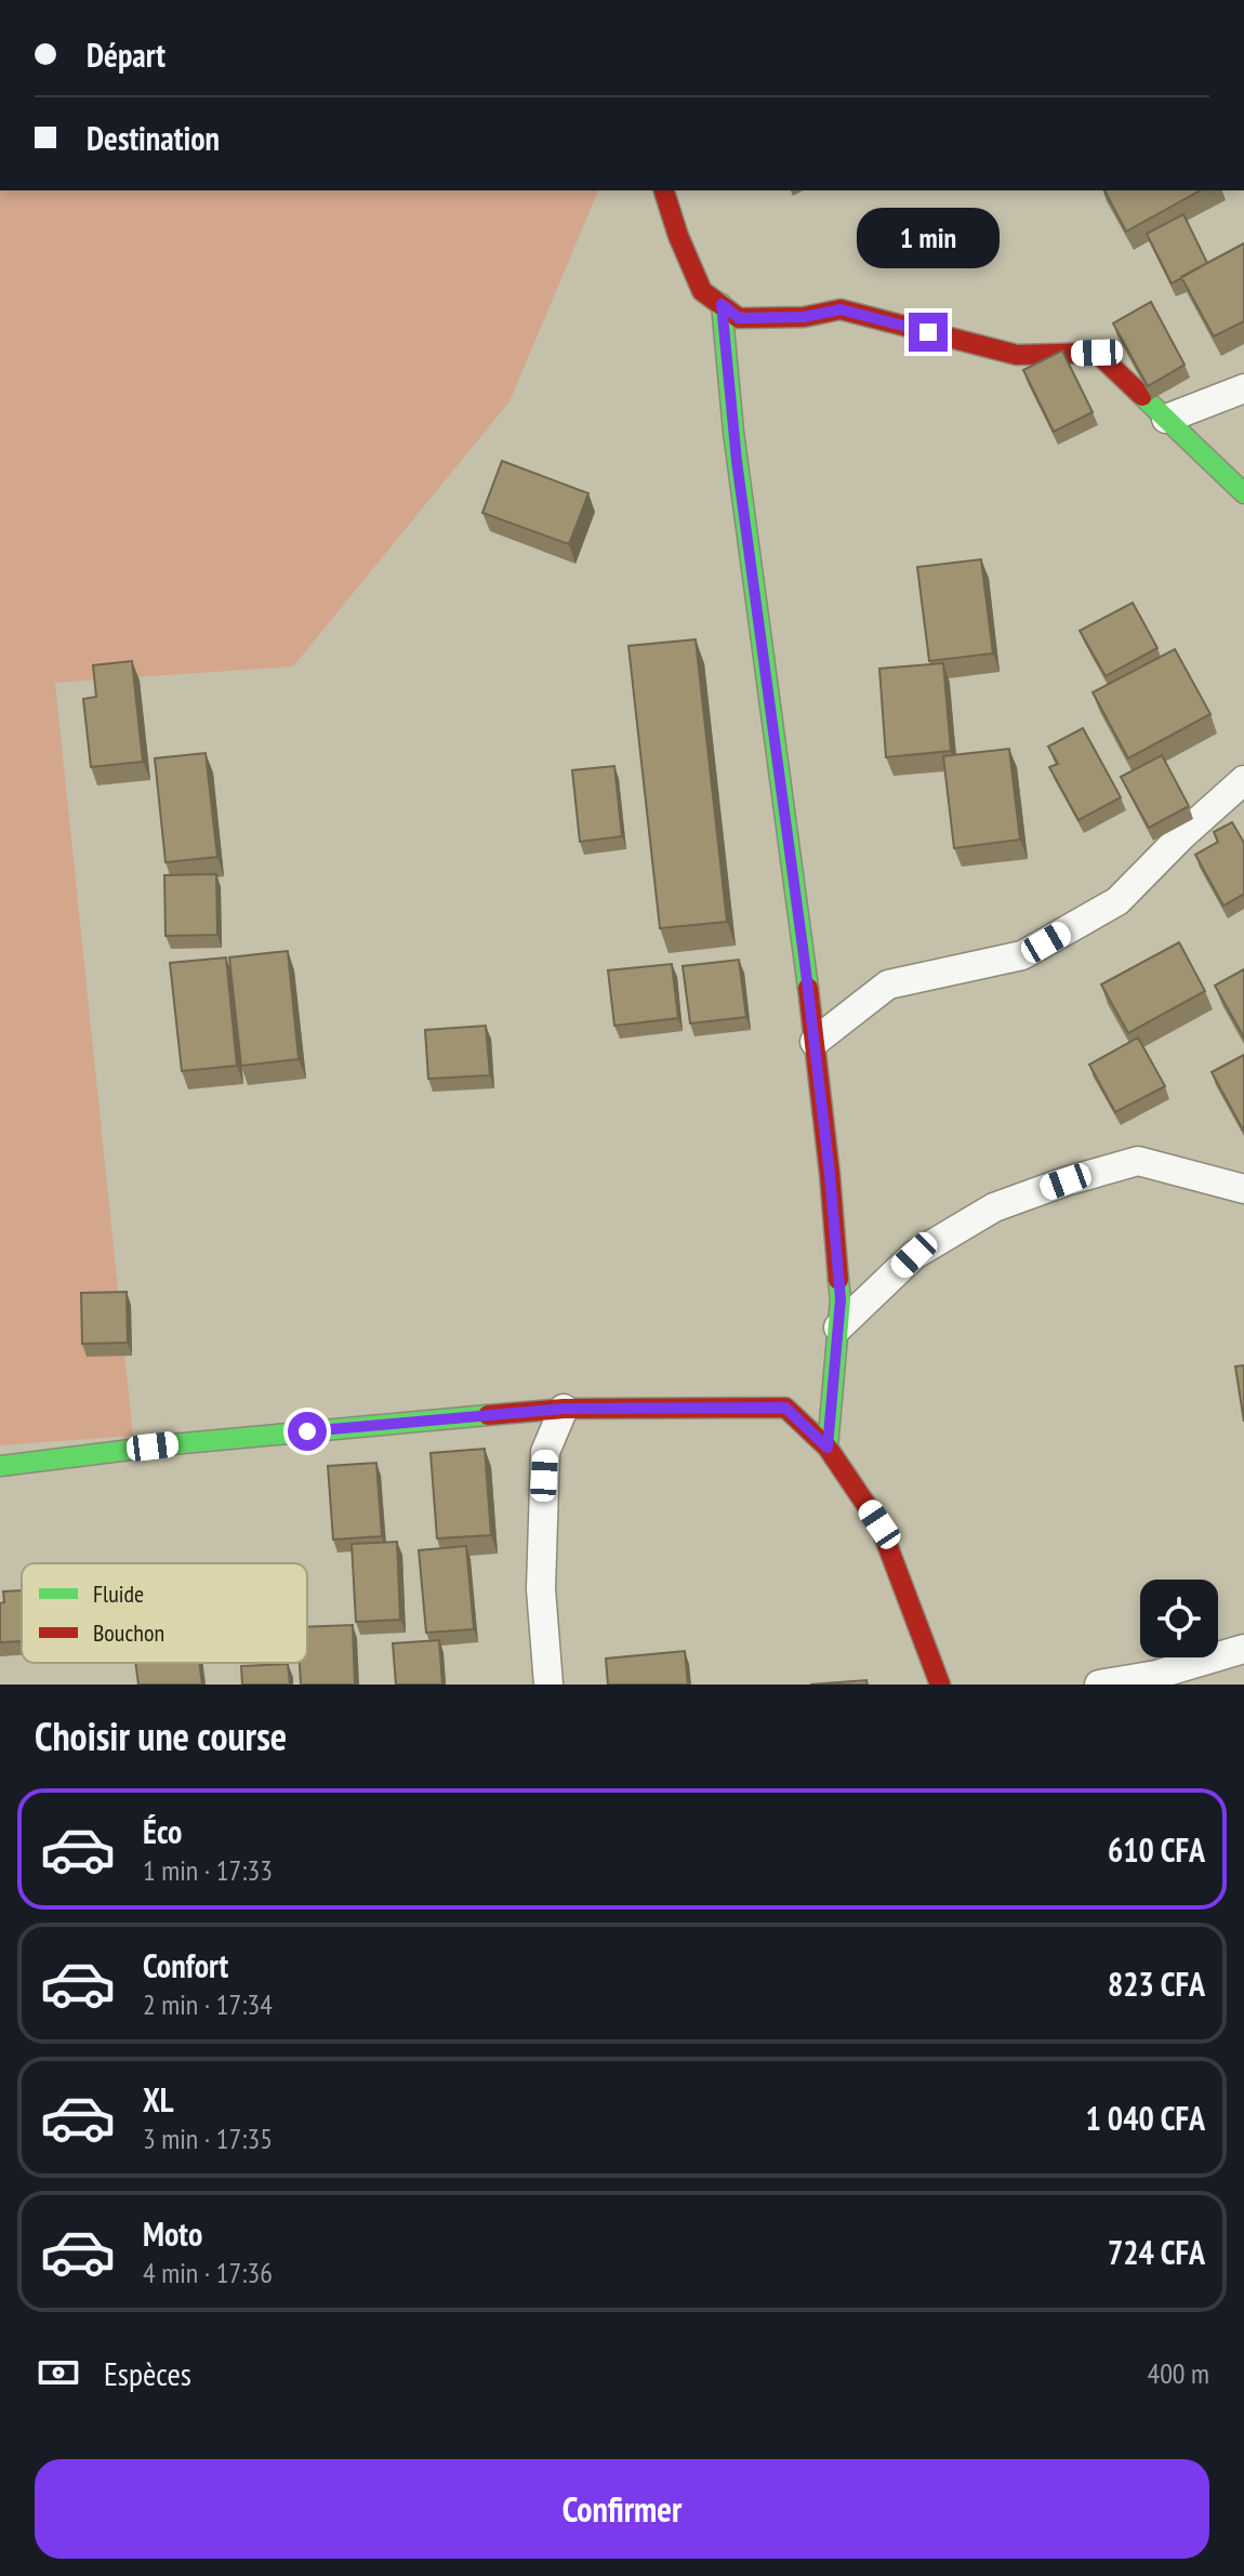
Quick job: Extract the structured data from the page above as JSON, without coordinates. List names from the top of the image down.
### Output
{
  "legend": ["Fluide", "Bouchon"],
  "page": {
    "banner": ["Départ", "Destination"],
    "bubble": "1 min",
    "heading": "Choisir une course",
    "list": [
      {
        "name": "Éco",
        "note": "1 min · 17:33",
        "value": "610 CFA"
      },
      {
        "name": "Confort",
        "note": "2 min · 17:34",
        "value": "823 CFA"
      },
      {
        "name": "XL",
        "note": "3 min · 17:35",
        "value": "1 040 CFA"
      },
      {
        "name": "Moto",
        "note": "4 min · 17:36",
        "value": "724 CFA"
      }
    ],
    "pay": ["Espèces", "400 m"],
    "buttons": "Confirmer"
  }
}
